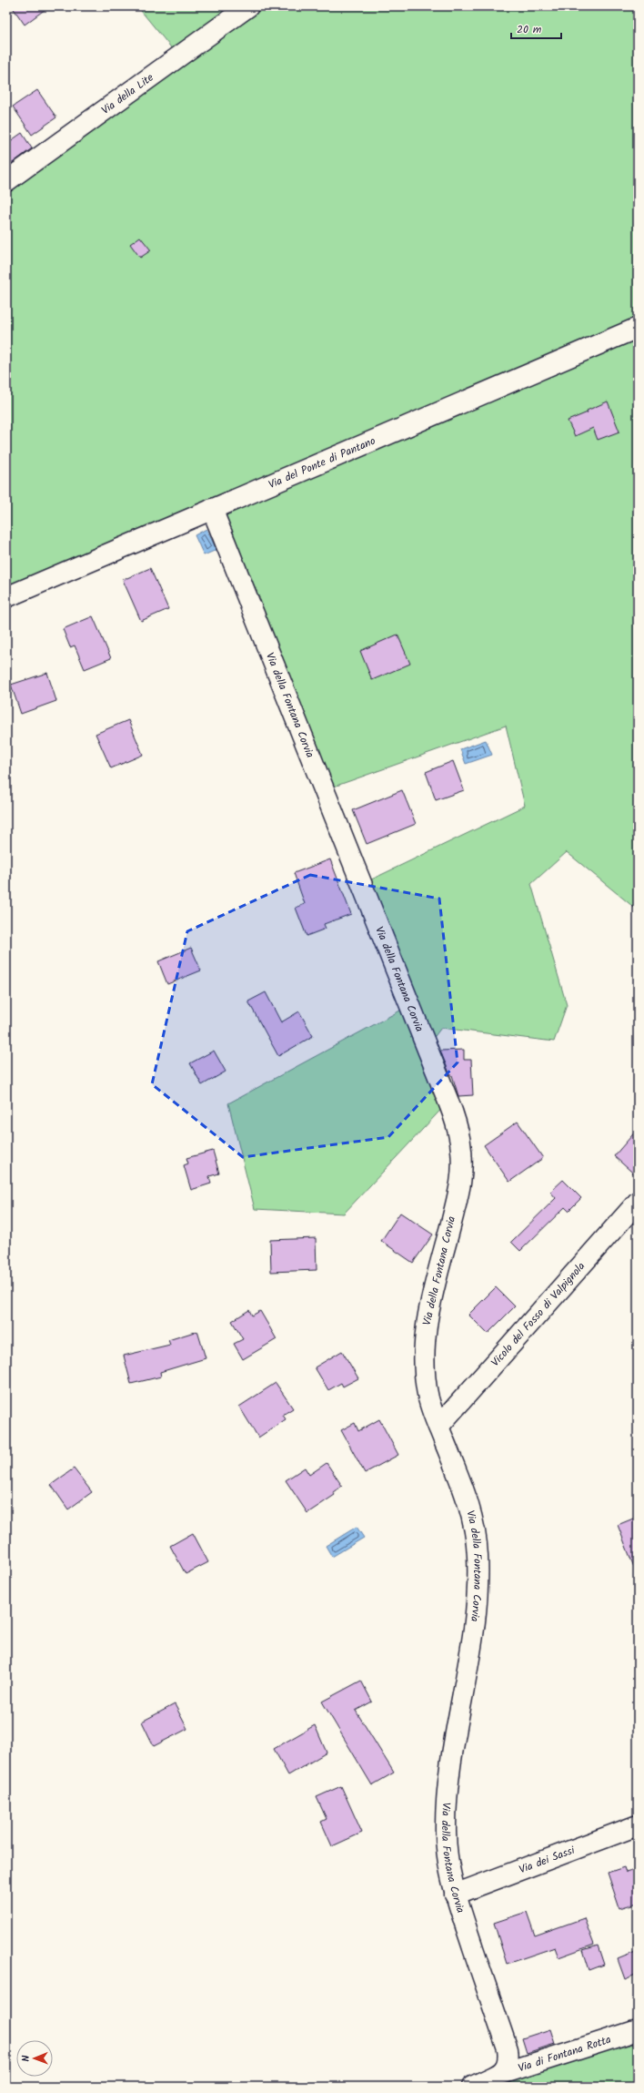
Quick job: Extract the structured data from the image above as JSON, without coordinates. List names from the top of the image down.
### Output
{
  "streets": {
    "street": [
      "Via della Lite",
      "Via del Ponte di Pantano",
      "Via della Fontana Corvia",
      "Vicolo del Fosso di Valpignola",
      "Via dei Sassi",
      "Via di Fontana Rotta"
    ]
  },
  "crossings": [
    ["Via del Ponte di Pantano", "Via della Fontana Corvia"],
    ["Via della Fontana Corvia", "Vicolo del Fosso di Valpignola"],
    ["Via della Fontana Corvia", "Via dei Sassi"],
    ["Via della Fontana Corvia", "Via di Fontana Rotta"]
  ],
  "scale_bar": "20 m",
  "north": "left"
}
